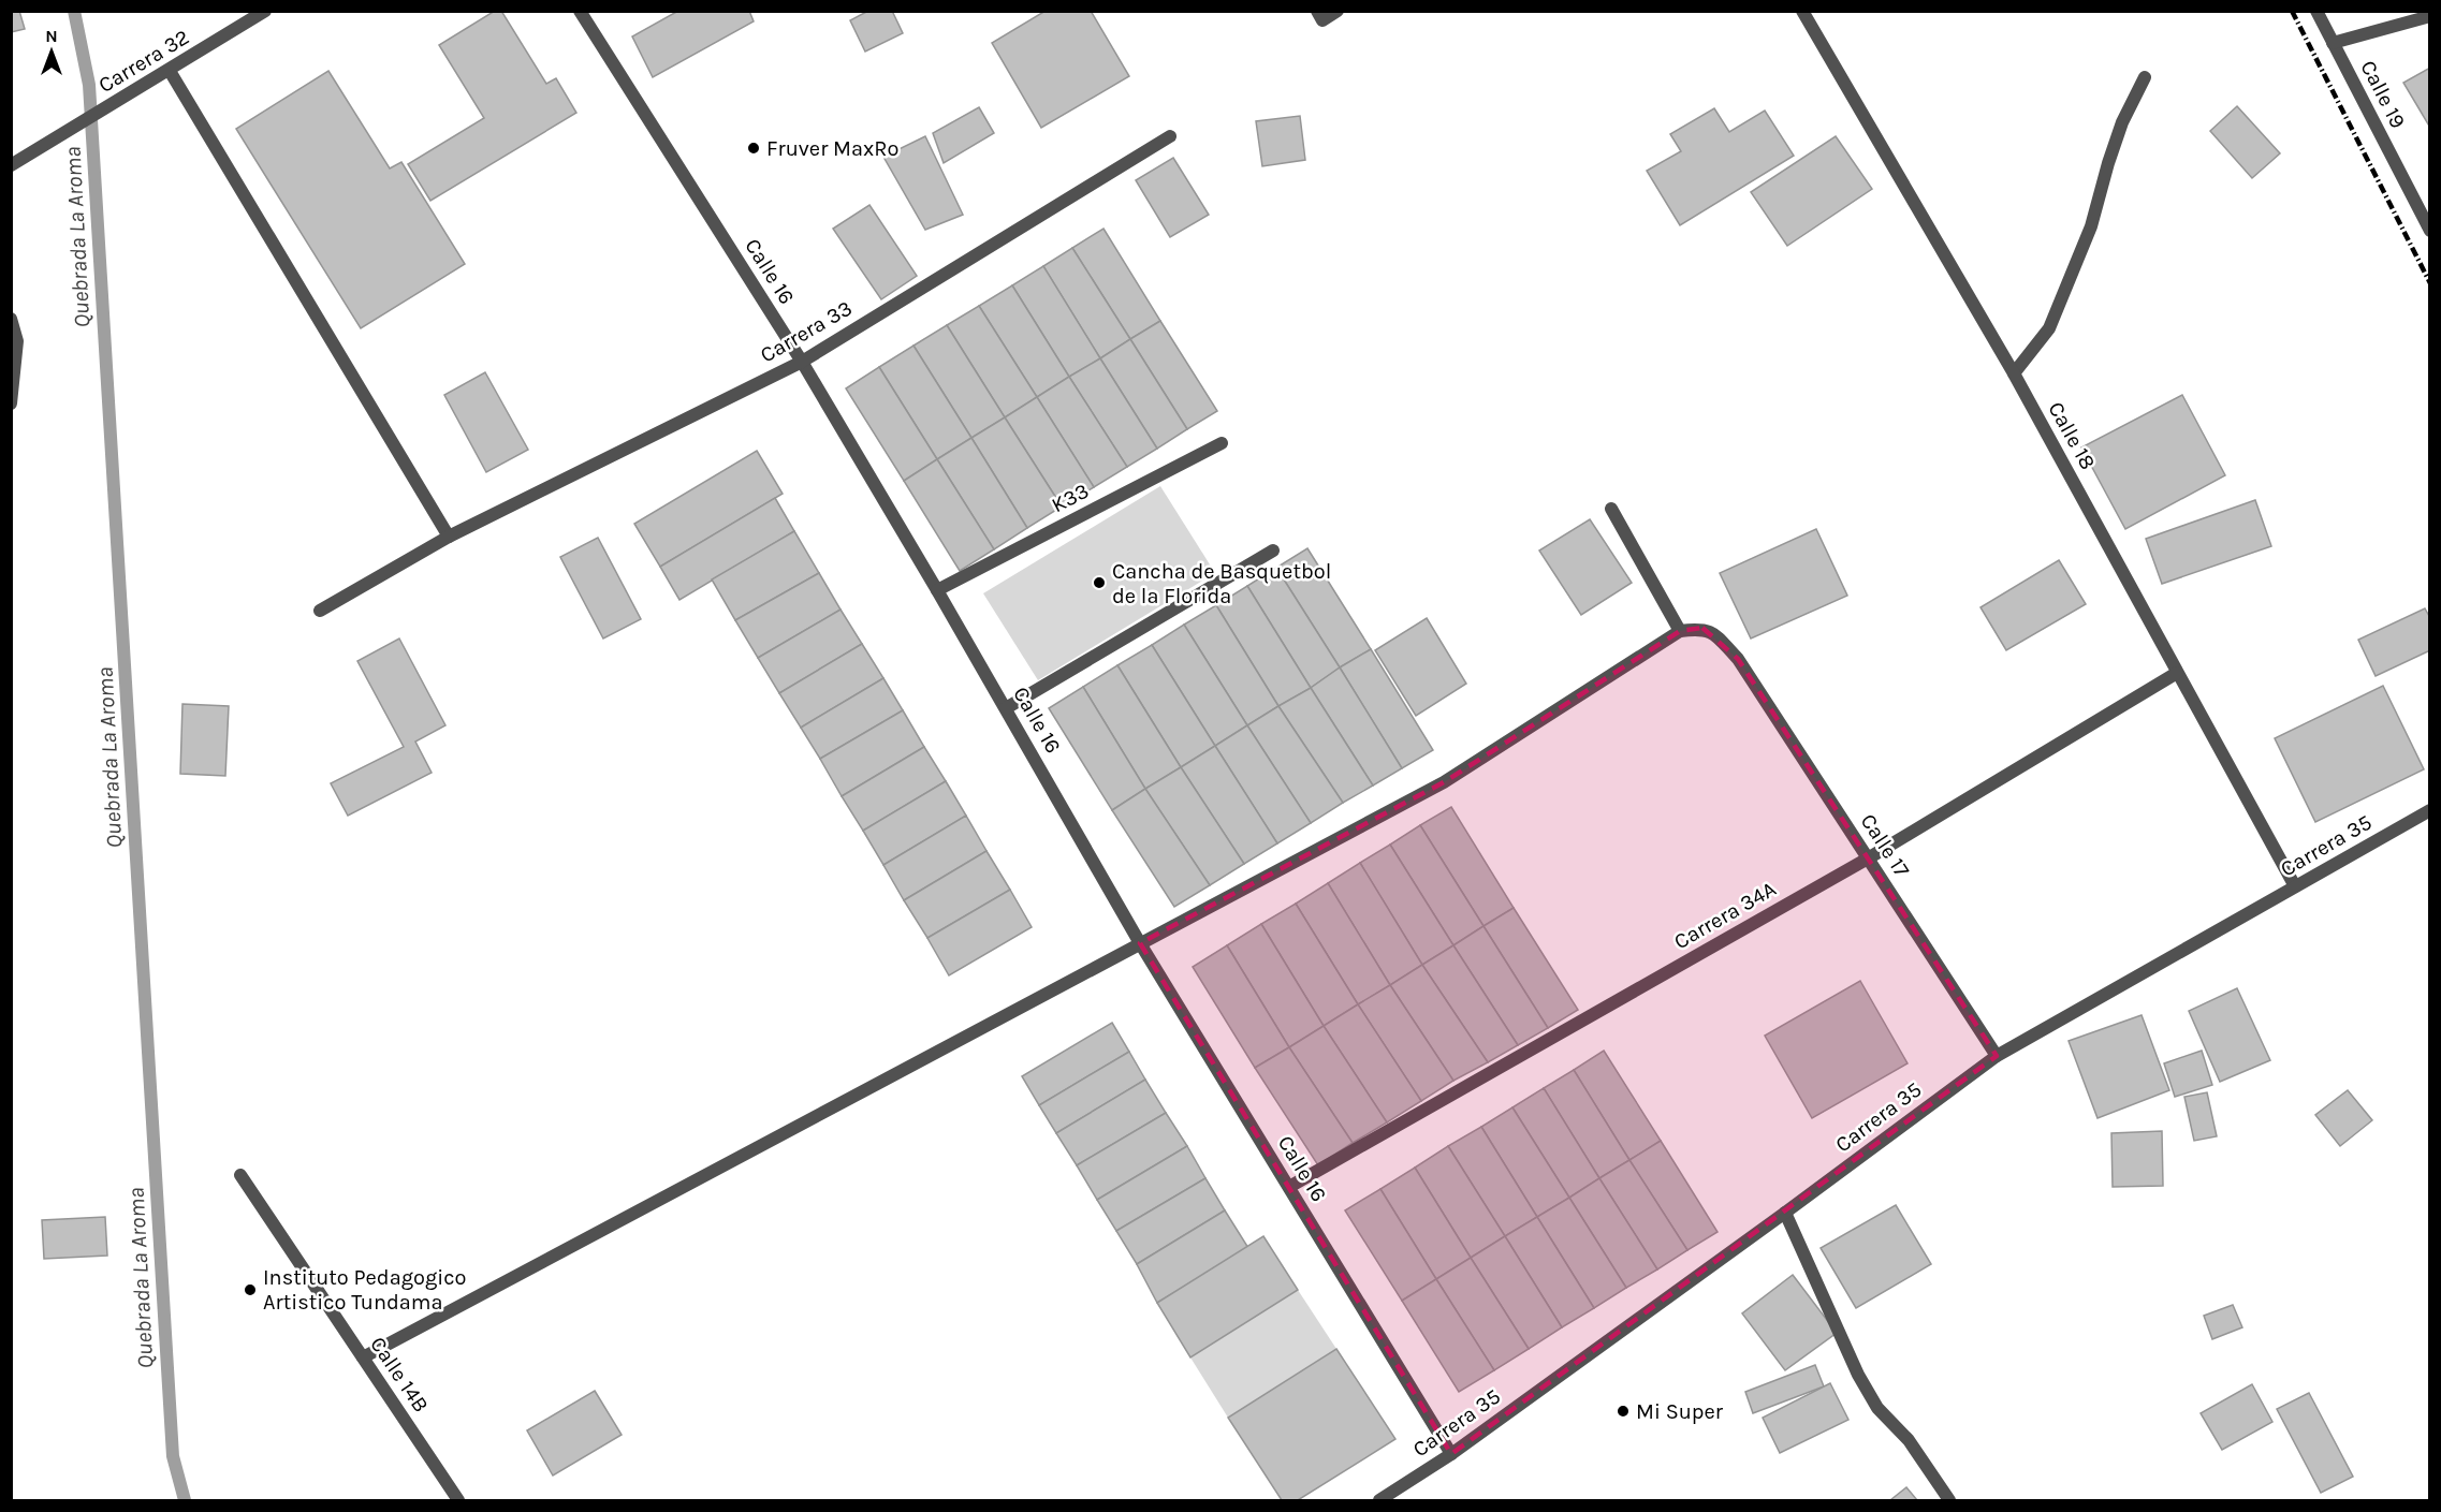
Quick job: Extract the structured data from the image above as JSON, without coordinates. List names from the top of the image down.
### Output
{
  "streets": {
    "street": [
      "Carrera 32",
      "Calle 19",
      "Calle 16",
      "Carrera 33",
      "Calle 18",
      "K33",
      "Calle 17",
      "Carrera 35",
      "Carrera 34A",
      "Calle 14B"
    ]
  },
  "crossings": [
    ["Calle 16", "Carrera 33"],
    ["Calle 16", "K33"],
    ["Calle 16", "Carrera 35"],
    ["Calle 16", "Carrera 34A"],
    ["Calle 18", "Carrera 35"],
    ["Calle 18", "Carrera 34A"],
    ["Calle 17", "Carrera 35"],
    ["Calle 17", "Carrera 34A"]
  ],
  "water": ["Quebrada La Aroma"],
  "places": [
    "Fruver MaxRo",
    "Cancha de Basquetbol de la Florida",
    "Instituto Pedagogico Artistico Tundama",
    "Mi Super"
  ],
  "north": "top"
}
